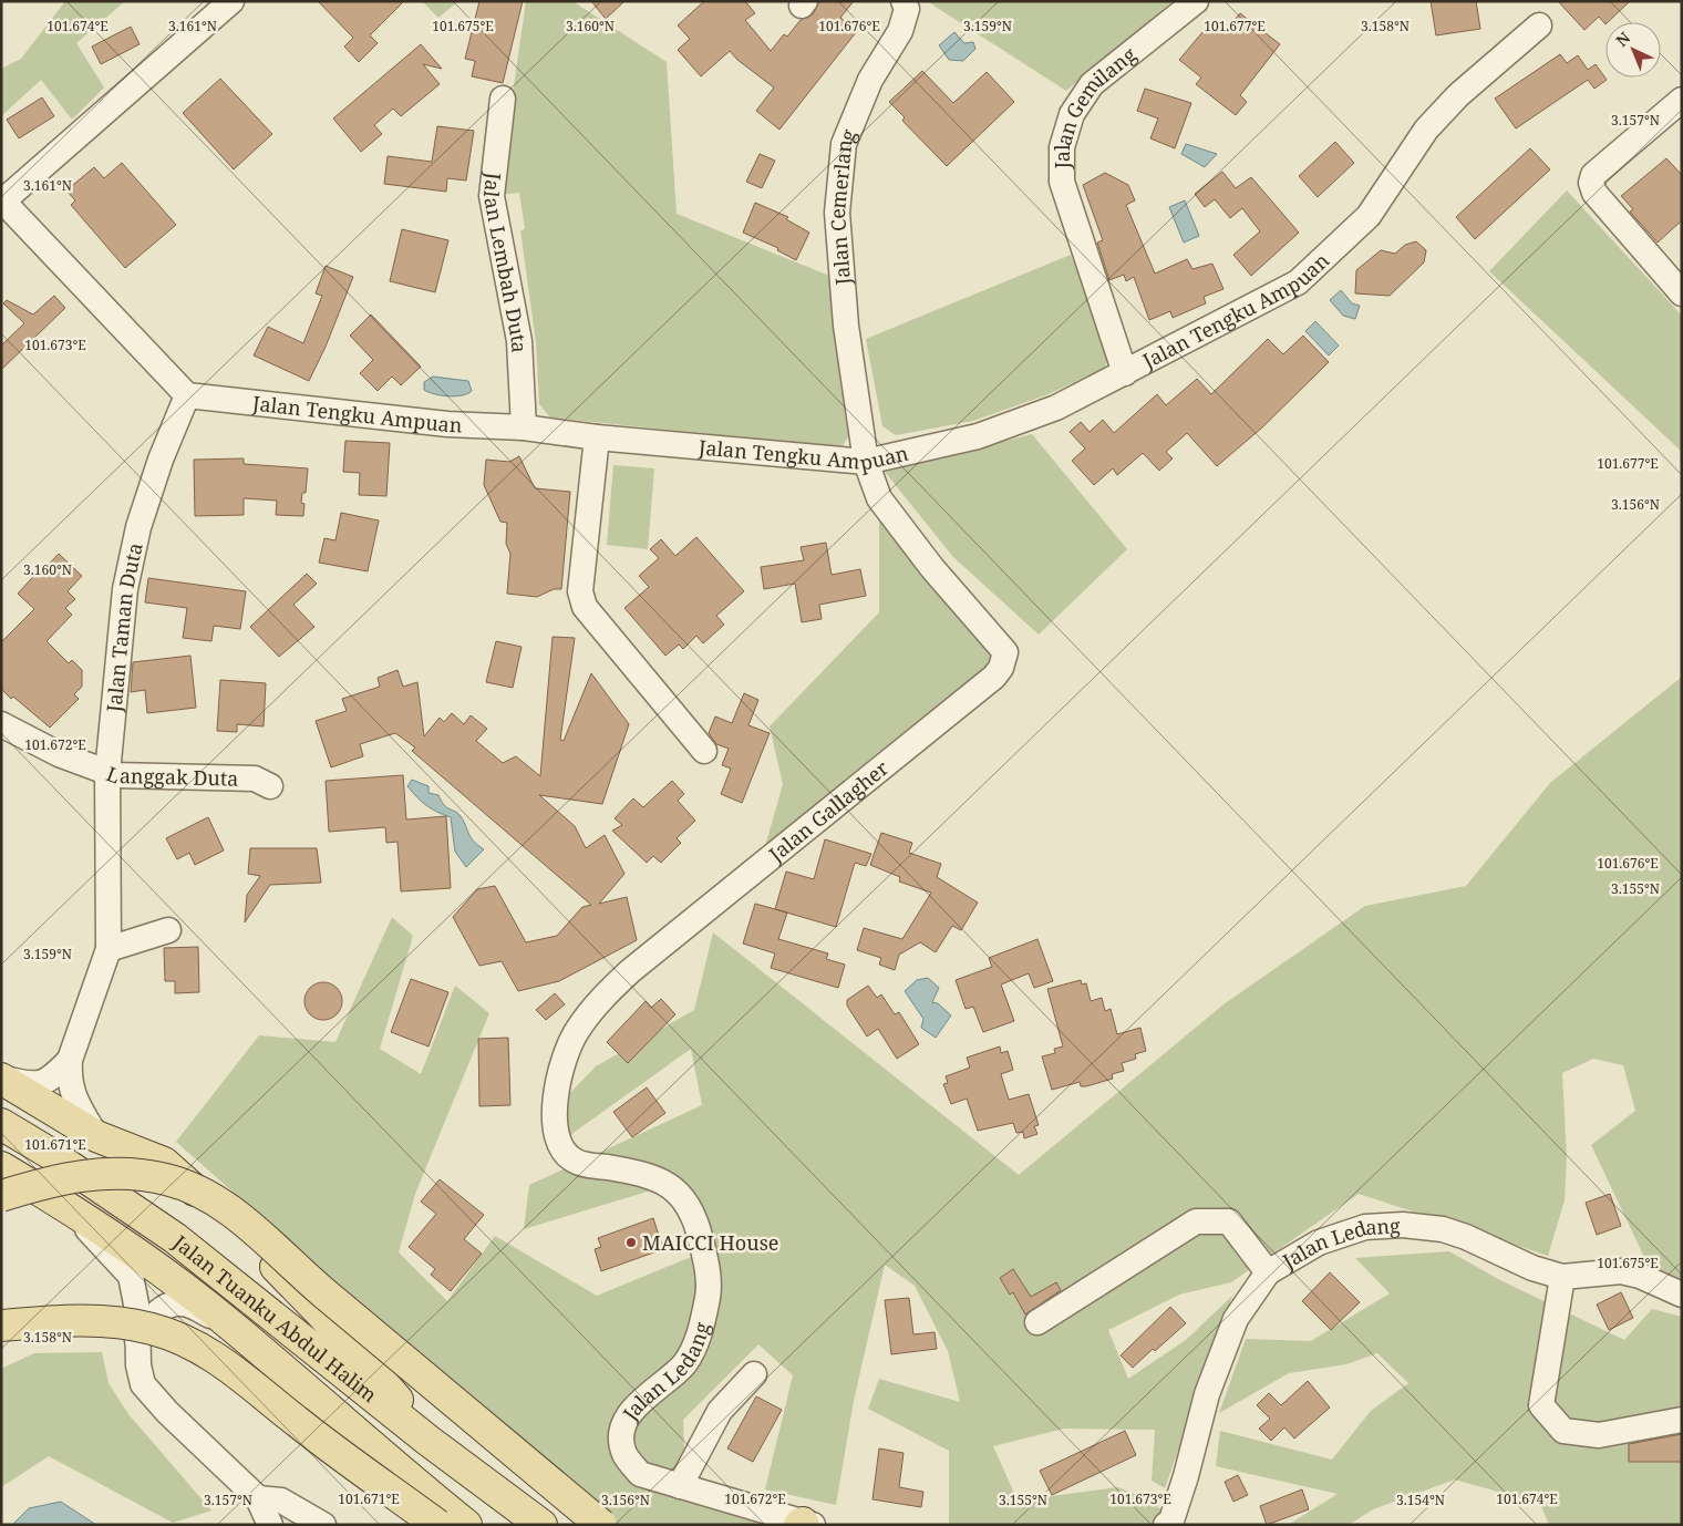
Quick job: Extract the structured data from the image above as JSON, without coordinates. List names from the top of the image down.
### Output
{
  "streets": {
    "main road": ["Jalan Tuanku Abdul Halim"],
    "street": [
      "Jalan Gemilang",
      "Jalan Cemerlang",
      "Jalan Lembah Duta",
      "Jalan Tengku Ampuan",
      "Jalan Taman Duta",
      "Langgak Duta",
      "Jalan Gallagher",
      "Jalan Ledang"
    ]
  },
  "crossings": [
    ["Jalan Gemilang", "Jalan Tengku Ampuan"],
    ["Jalan Cemerlang", "Jalan Tengku Ampuan"],
    ["Jalan Cemerlang", "Jalan Gallagher"],
    ["Jalan Lembah Duta", "Jalan Tengku Ampuan"],
    ["Jalan Tengku Ampuan", "Jalan Taman Duta"],
    ["Jalan Tengku Ampuan", "Jalan Gallagher"],
    ["Jalan Taman Duta", "Langgak Duta"],
    ["Jalan Gallagher", "Jalan Ledang"]
  ],
  "places": ["MAICCI House"],
  "north": "top left",
  "coordinates": [
    "3.161°N",
    "3.160°N",
    "3.159°N",
    "3.158°N",
    "101.674°E",
    "101.675°E",
    "101.676°E",
    "101.677°E",
    "3.157°N",
    "101.673°E",
    "3.156°N",
    "101.672°E",
    "3.155°N",
    "101.671°E",
    "3.154°N"
  ]
}
